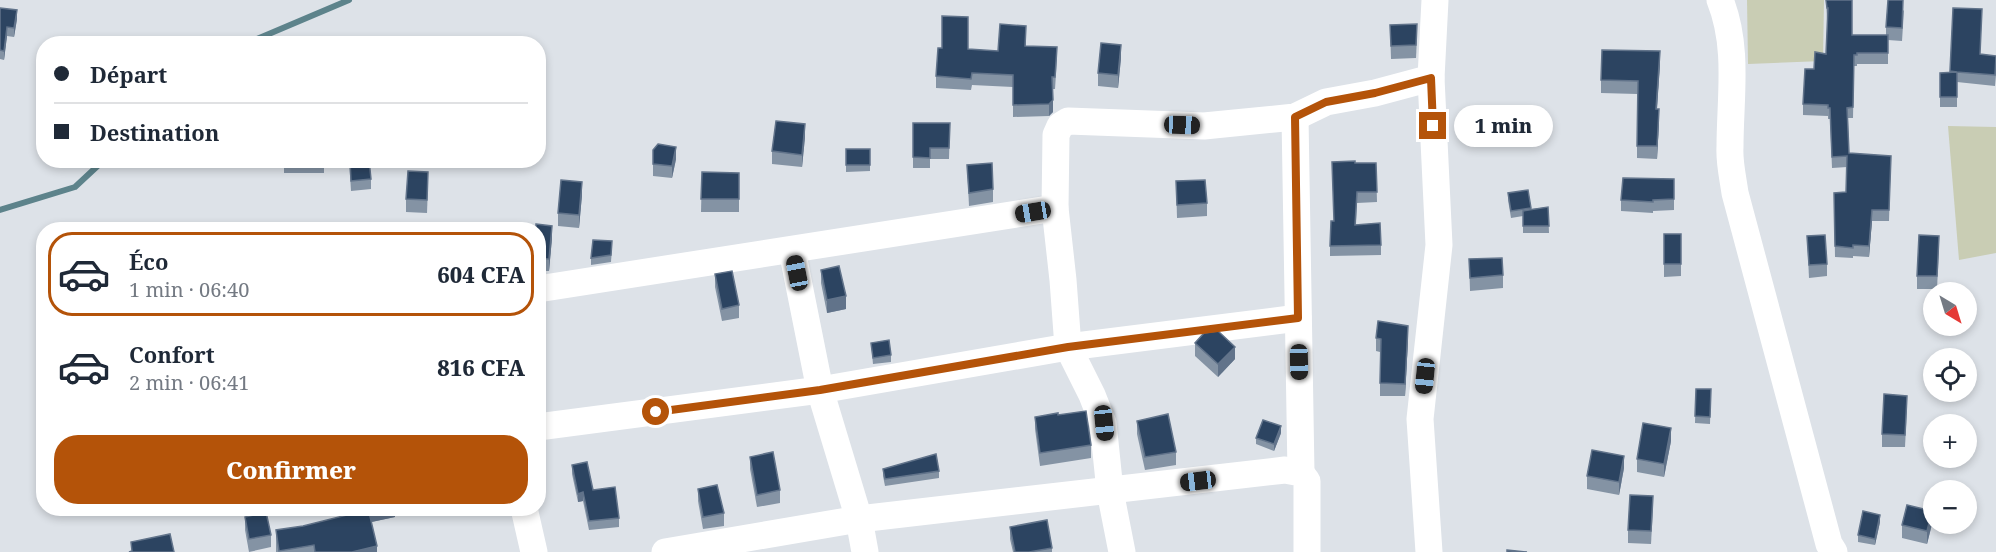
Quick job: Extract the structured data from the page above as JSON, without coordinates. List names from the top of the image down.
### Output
{
  "north": "bottom right",
  "page": {
    "banner": ["Départ", "Destination"],
    "bubble": "1 min",
    "list": [
      {
        "name": "Éco",
        "note": "1 min · 06:40",
        "value": "604 CFA"
      },
      {
        "name": "Confort",
        "note": "2 min · 06:41",
        "value": "816 CFA"
      }
    ],
    "map_buttons": ["+", "−"],
    "buttons": "Confirmer"
  }
}
